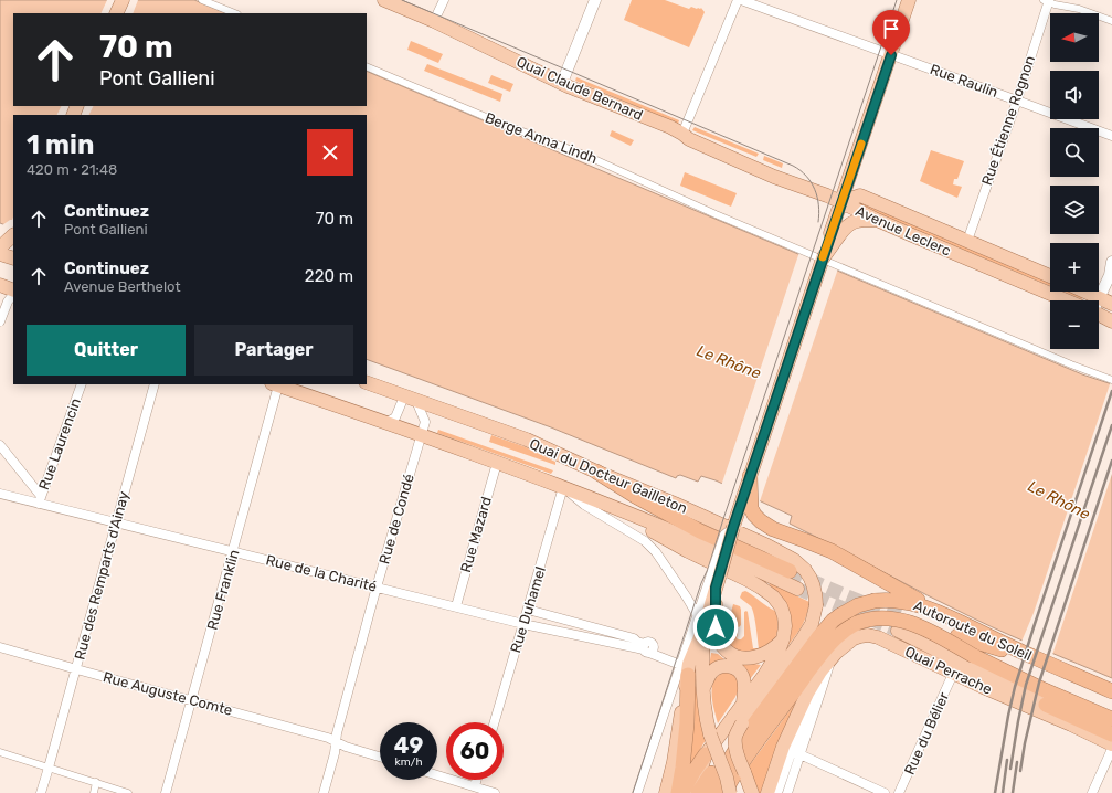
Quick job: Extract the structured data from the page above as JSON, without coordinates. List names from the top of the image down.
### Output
{
  "streets": {
    "highway": ["Autoroute du Soleil"],
    "main road": [
      "Quai Claude Bernard",
      "Avenue Leclerc",
      "Quai du Docteur Gailleton",
      "Quai Perrache"
    ],
    "street": [
      "Rue Raulin",
      "Rue Étienne Rognon",
      "Berge Anna Lindh",
      "Rue Laurencin",
      "Rue de Condé",
      "Rue Mazard",
      "Rue de la Charité",
      "Rue des Remparts d'Ainay",
      "Rue Franklin",
      "Rue Duhamel",
      "Rue Auguste Comte",
      "Rue du Bélier"
    ]
  },
  "crossings": [
    ["Rue Raulin", "Rue Étienne Rognon"],
    ["Quai Claude Bernard", "Avenue Leclerc"],
    ["Rue Étienne Rognon", "Avenue Leclerc"],
    ["Rue Laurencin", "Rue de la Charité"],
    ["Quai du Docteur Gailleton", "Rue de Condé"],
    ["Quai du Docteur Gailleton", "Rue Mazard"],
    ["Quai du Docteur Gailleton", "Rue Franklin"],
    ["Quai du Docteur Gailleton", "Rue Duhamel"],
    ["Rue de Condé", "Rue de la Charité"],
    ["Rue de Condé", "Rue Auguste Comte"],
    ["Rue Mazard", "Rue de la Charité"],
    ["Rue de la Charité", "Rue des Remparts d'Ainay"],
    ["Rue de la Charité", "Rue Franklin"],
    ["Rue de la Charité", "Rue Duhamel"],
    ["Rue des Remparts d'Ainay", "Rue Auguste Comte"],
    ["Rue Franklin", "Rue Auguste Comte"],
    ["Quai Perrache", "Rue du Bélier"]
  ],
  "water": ["Le Rhône"],
  "north": "left",
  "page": {
    "map_buttons": ["+", "−"],
    "turn": ["70 m", "Pont Gallieni"],
    "heading": ["1 min", "420 m · 21:48"],
    "list": [
      {
        "name": "Continuez",
        "note": "Pont Gallieni",
        "value": "70 m"
      },
      {
        "name": "Continuez",
        "note": "Avenue Berthelot",
        "value": "220 m"
      }
    ],
    "buttons": ["Quitter", "Partager"],
    "speed": "49 km/h",
    "limit": "60"
  }
}
